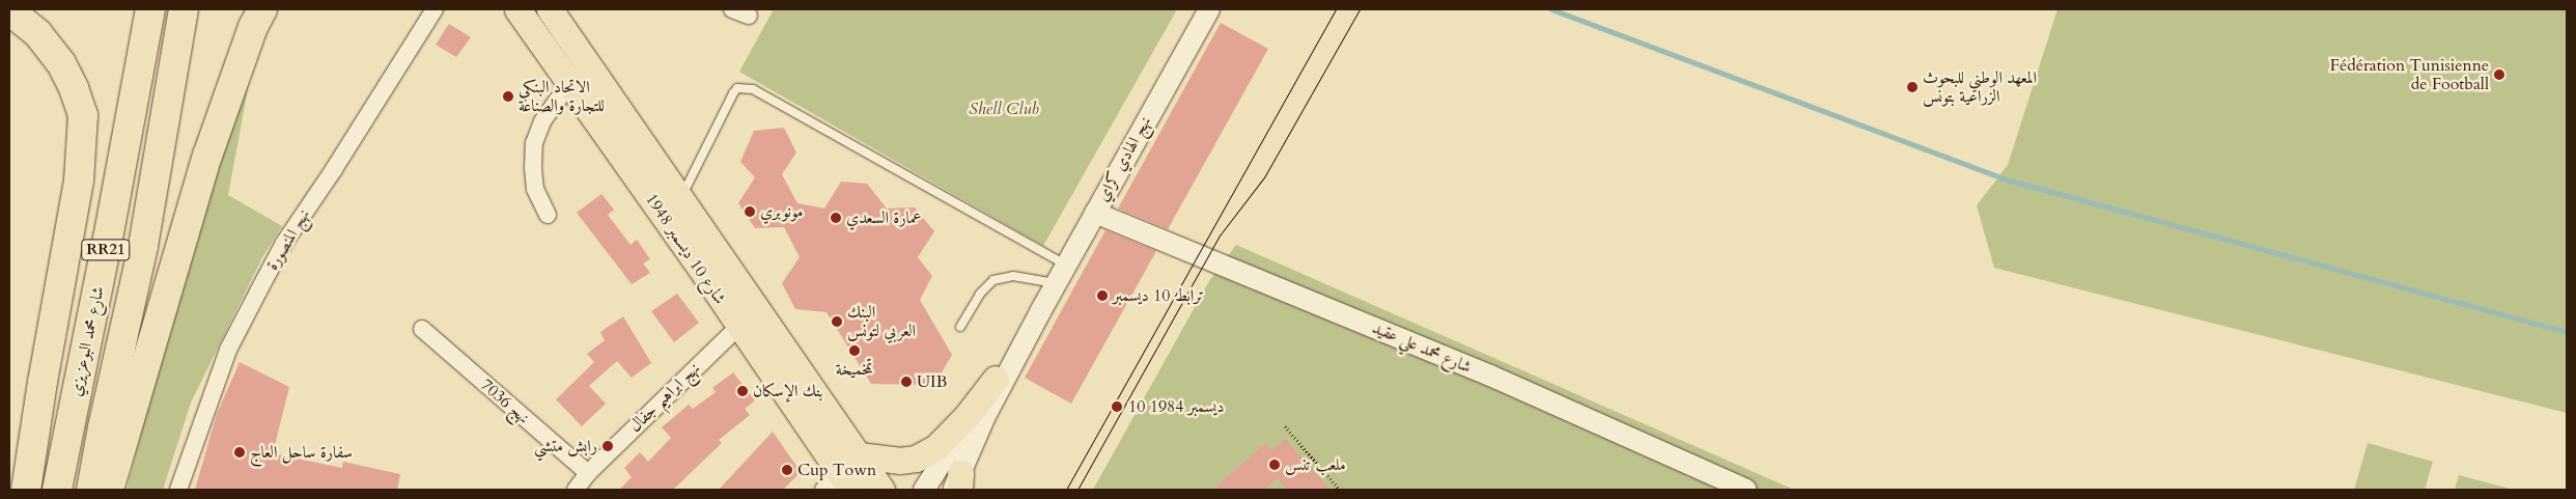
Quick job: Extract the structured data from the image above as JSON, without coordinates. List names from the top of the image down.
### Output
{
  "streets": {
    "highway": ["RR21", "شارع محمد البوعزيزي"],
    "main road": ["شارع 10 ديسمبر 1948"],
    "street": [
      "نهج الهادي كراي",
      "نهج المنصورة",
      "شارع محمد علي عقيد",
      "نهج ابراهيم جفال",
      "نهج 7036"
    ]
  },
  "crossings": [
    ["نهج الهادي كراي", "شارع محمد علي عقيد"],
    ["شارع 10 ديسمبر 1948", "نهج ابراهيم جفال"],
    ["نهج ابراهيم جفال", "نهج 7036"]
  ],
  "parks": ["Shell Club"],
  "places": [
    "Fédération Tunisienne de Football",
    "المعهد الوطني للبحوث الزراعية بتونس",
    "الاتحاد البنكي للتجارة والصناعة",
    "مونوبري",
    "عمارة السعدي",
    "ترابط 10 ديسمبر",
    "البنك العربي لتونس",
    "تمخميخة",
    "UIB",
    "بنك الإسكان",
    "10 ديسمبر 1984",
    "رابش متشي",
    "سفارة ساحل العاج",
    "ملعب تنس",
    "Cup Town"
  ]
}
